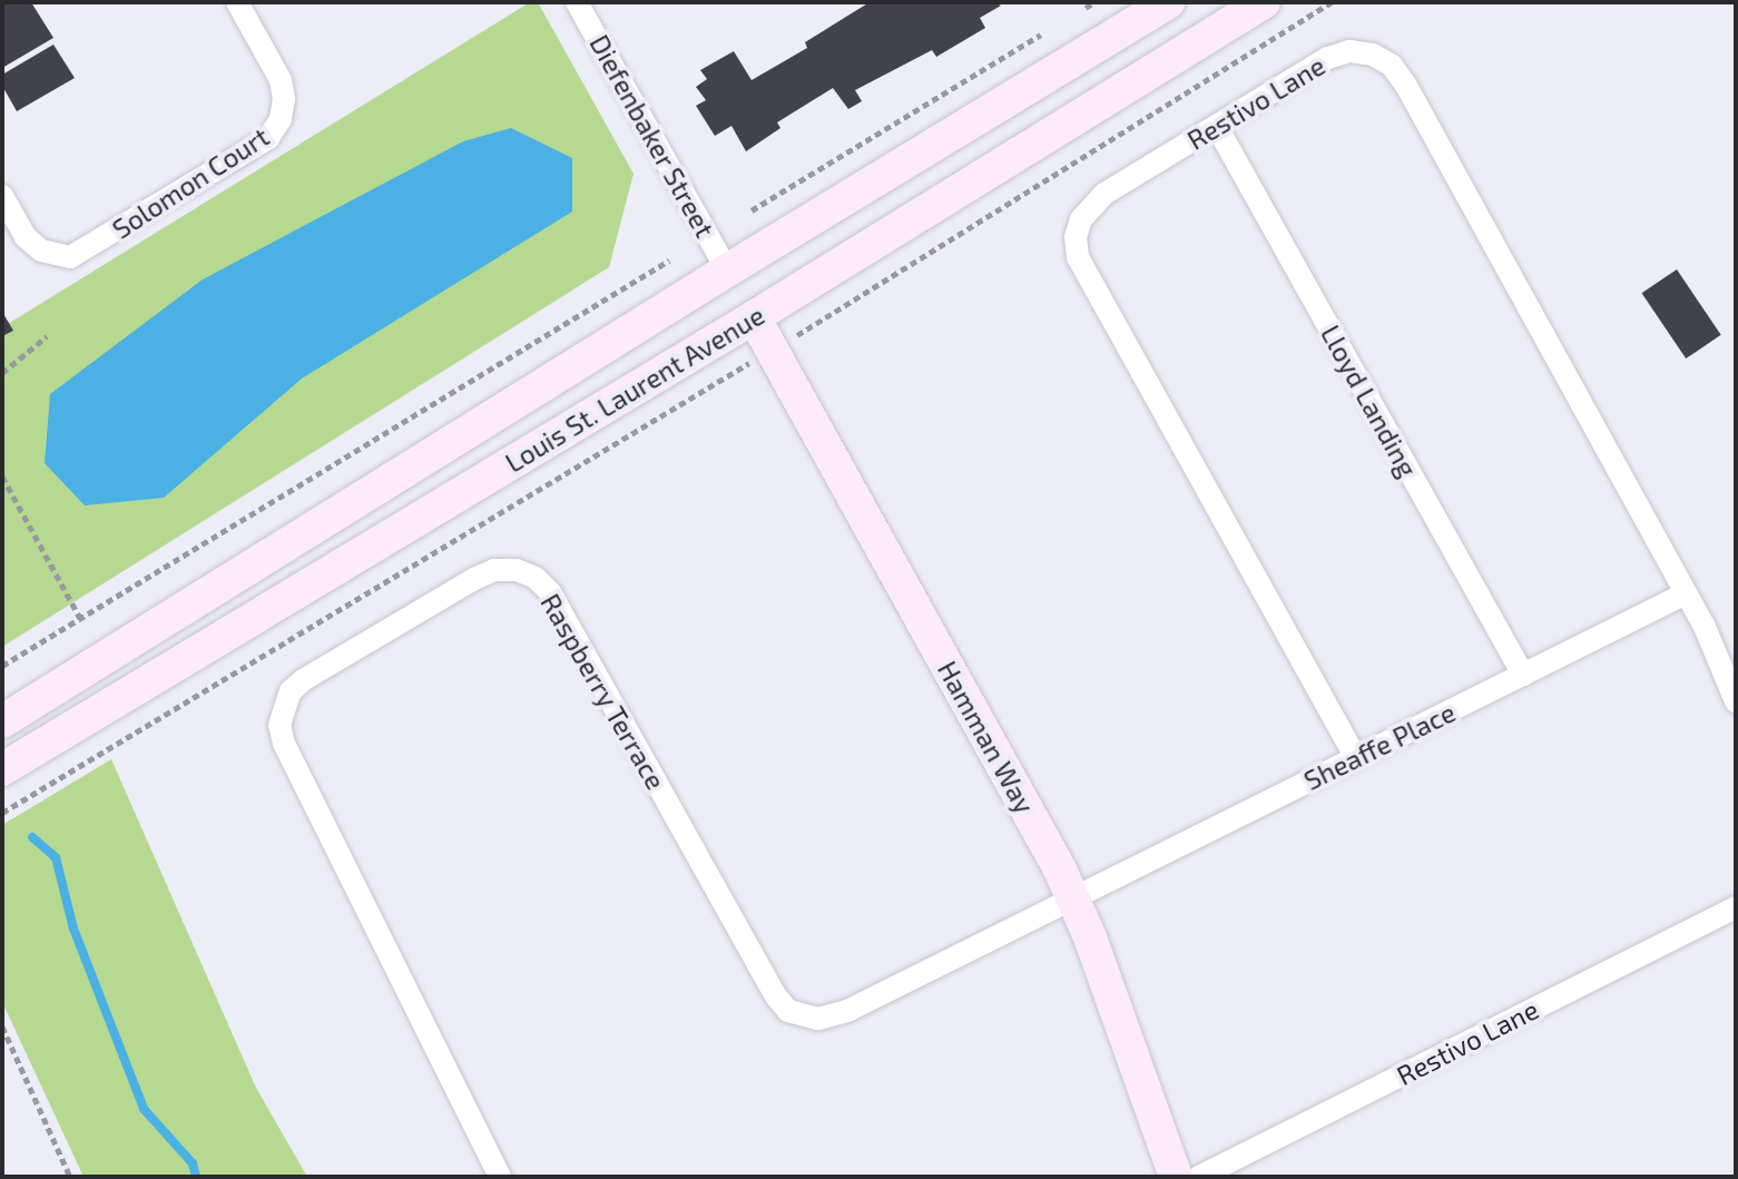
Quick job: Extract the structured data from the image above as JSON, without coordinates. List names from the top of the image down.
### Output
{
  "streets": {
    "main road": ["Louis St. Laurent Avenue", "Hamman Way"],
    "street": [
      "Restivo Lane",
      "Diefenbaker Street",
      "Solomon Court",
      "Lloyd Landing",
      "Raspberry Terrace",
      "Sheaffe Place"
    ]
  },
  "crossings": [
    ["Restivo Lane", "Lloyd Landing"],
    ["Restivo Lane", "Sheaffe Place"],
    ["Diefenbaker Street", "Louis St. Laurent Avenue"],
    ["Louis St. Laurent Avenue", "Hamman Way"],
    ["Lloyd Landing", "Sheaffe Place"],
    ["Raspberry Terrace", "Hamman Way"],
    ["Raspberry Terrace", "Sheaffe Place"],
    ["Hamman Way", "Sheaffe Place"]
  ]
}
